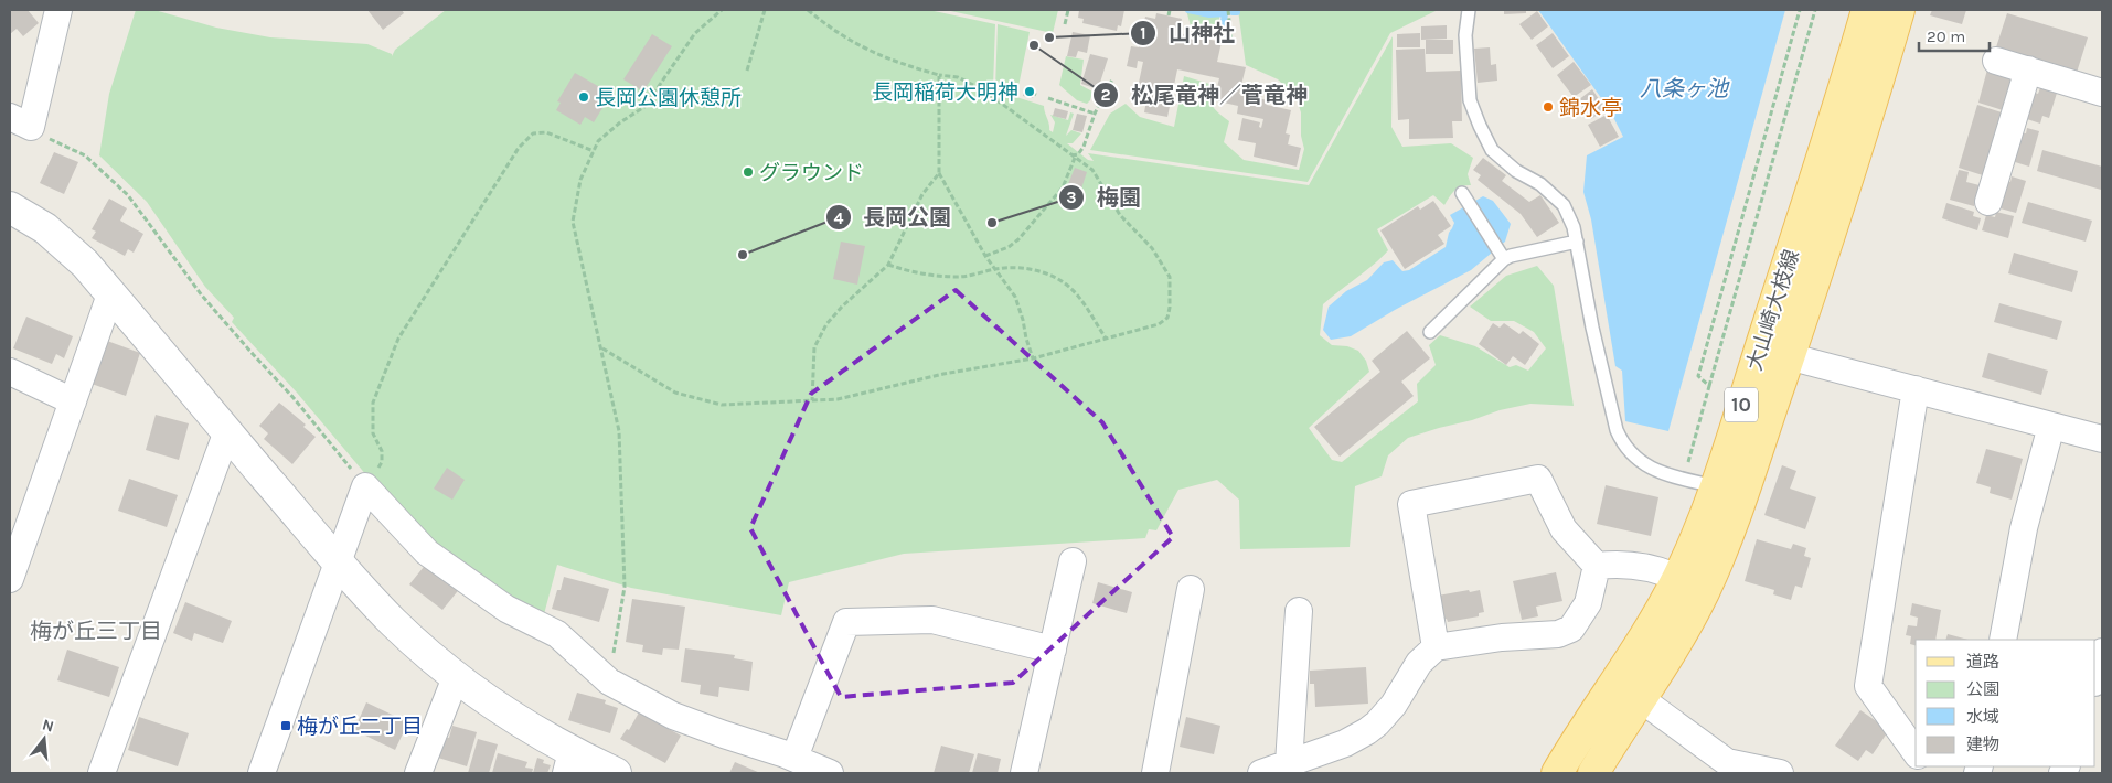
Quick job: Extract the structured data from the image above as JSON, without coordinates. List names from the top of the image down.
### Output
{
  "streets": {
    "main road": ["大山崎大枝線", "10"]
  },
  "districts": ["梅が丘三丁目"],
  "water": ["八条ヶ池"],
  "places": {
    "other": [
      "山神社",
      "松尾竜神／菅竜神",
      "長岡稲荷大明神",
      "長岡公園休憩所",
      "錦水亭",
      "グラウンド",
      "梅園",
      "長岡公園"
    ],
    "transit": ["梅が丘二丁目"]
  },
  "legend": [
    "道路",
    "公園",
    "水域",
    "建物"
  ],
  "scale_bar": "20 m",
  "north": "top"
}
